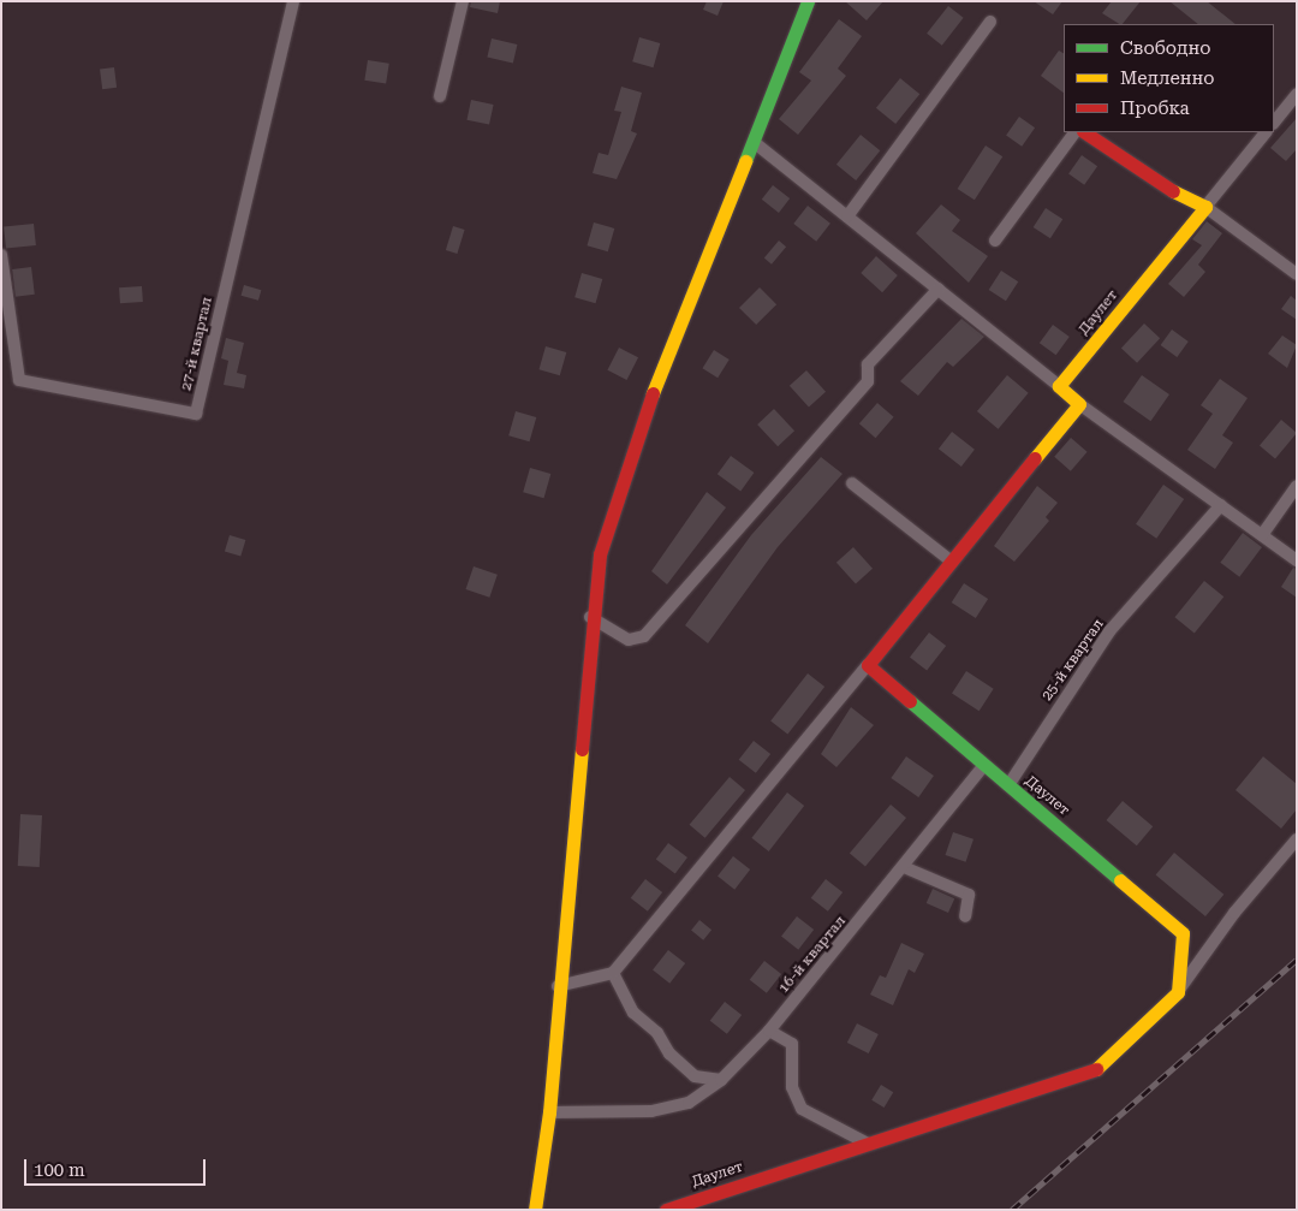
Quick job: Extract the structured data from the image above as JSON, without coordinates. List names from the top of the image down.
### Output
{
  "streets": {
    "street": [
      "Даулет",
      "27-й квартал",
      "25-й квартал",
      "16-й квартал"
    ]
  },
  "crossings": [
    ["Даулет", "25-й квартал"],
    ["Даулет", "16-й квартал"]
  ],
  "legend": ["Свободно", "Медленно", "Пробка"],
  "scale_bar": "100 m"
}
